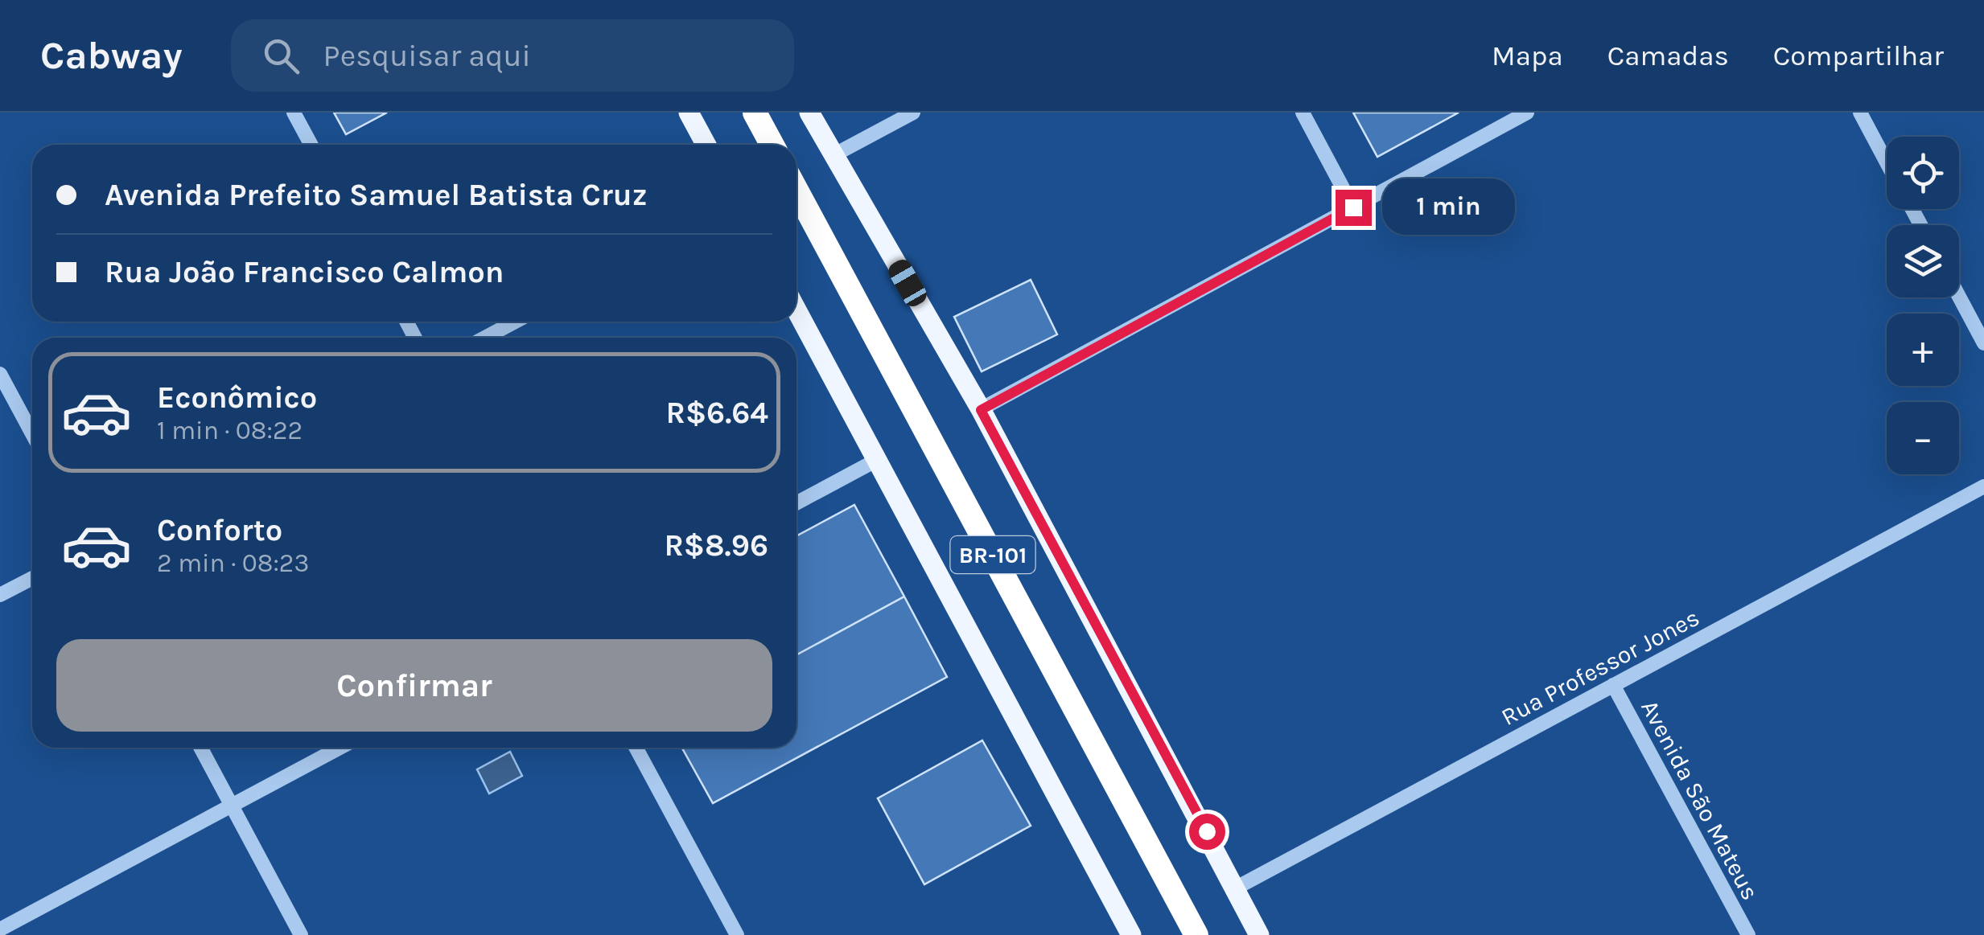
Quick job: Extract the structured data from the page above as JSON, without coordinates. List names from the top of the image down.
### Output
{
  "streets": {
    "highway": ["BR-101"],
    "street": ["Rua Professor Jones", "Avenida São Mateus"]
  },
  "crossings": [
    ["Rua Professor Jones", "Avenida São Mateus"]
  ],
  "page": {
    "header": "Cabway",
    "search": "Pesquisar aqui",
    "nav": ["Mapa", "Camadas", "Compartilhar"],
    "map_buttons": ["+", "−"],
    "banner": ["Avenida Prefeito Samuel Batista Cruz", "Rua João Francisco Calmon"],
    "bubble": "1 min",
    "list": [
      {
        "name": "Econômico",
        "note": "1 min · 08:22",
        "value": "R$6.64"
      },
      {
        "name": "Conforto",
        "note": "2 min · 08:23",
        "value": "R$8.96"
      }
    ],
    "buttons": "Confirmar"
  }
}
